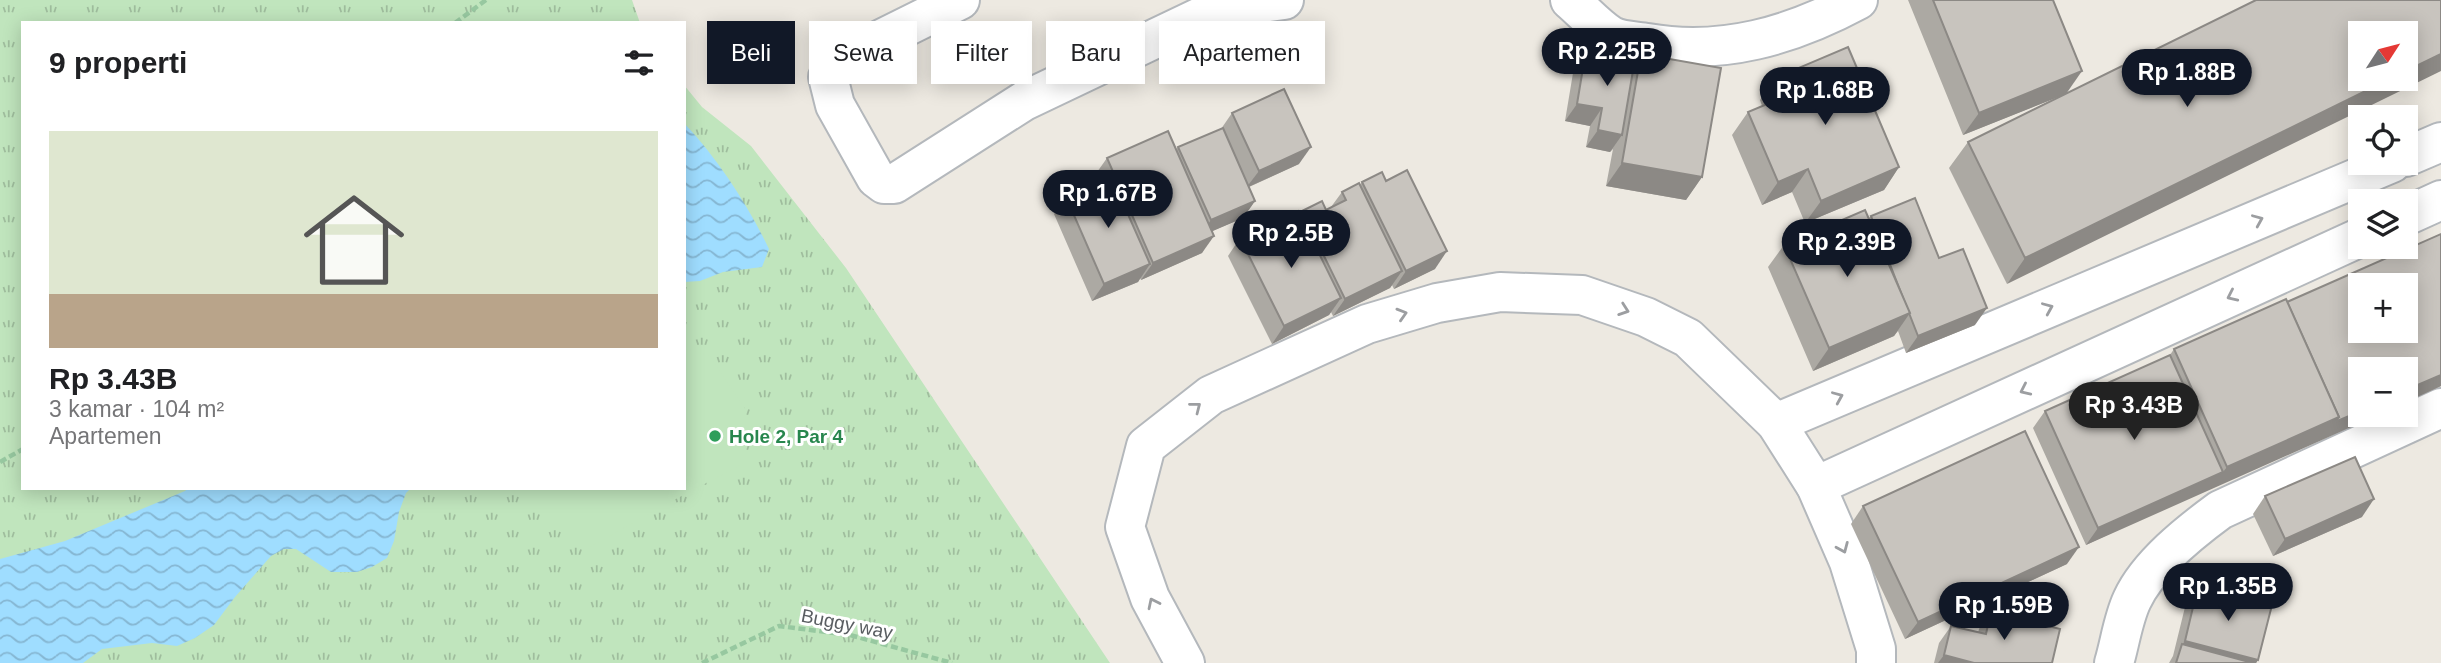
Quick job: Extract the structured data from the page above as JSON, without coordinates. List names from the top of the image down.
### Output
{
  "streets": {
    "path": ["Buggy way"]
  },
  "places": ["Hole 2, Par 4"],
  "north": "top right",
  "page": {
    "map_buttons": ["+", "−"],
    "chip": [
      "Beli",
      "Sewa",
      "Filter",
      "Baru",
      "Apartemen"
    ],
    "heading": "9 properti",
    "price": [
      "Rp 2.25B",
      "Rp 1.88B",
      "Rp 1.68B",
      "Rp 1.67B",
      "Rp 2.5B",
      "Rp 2.39B",
      "Rp 3.43B",
      "Rp 1.35B",
      "Rp 1.59B"
    ],
    "list": [
      {
        "name": "Rp 3.43B",
        "note": "3 kamar · 104 m² · Apartemen"
      }
    ]
  }
}
